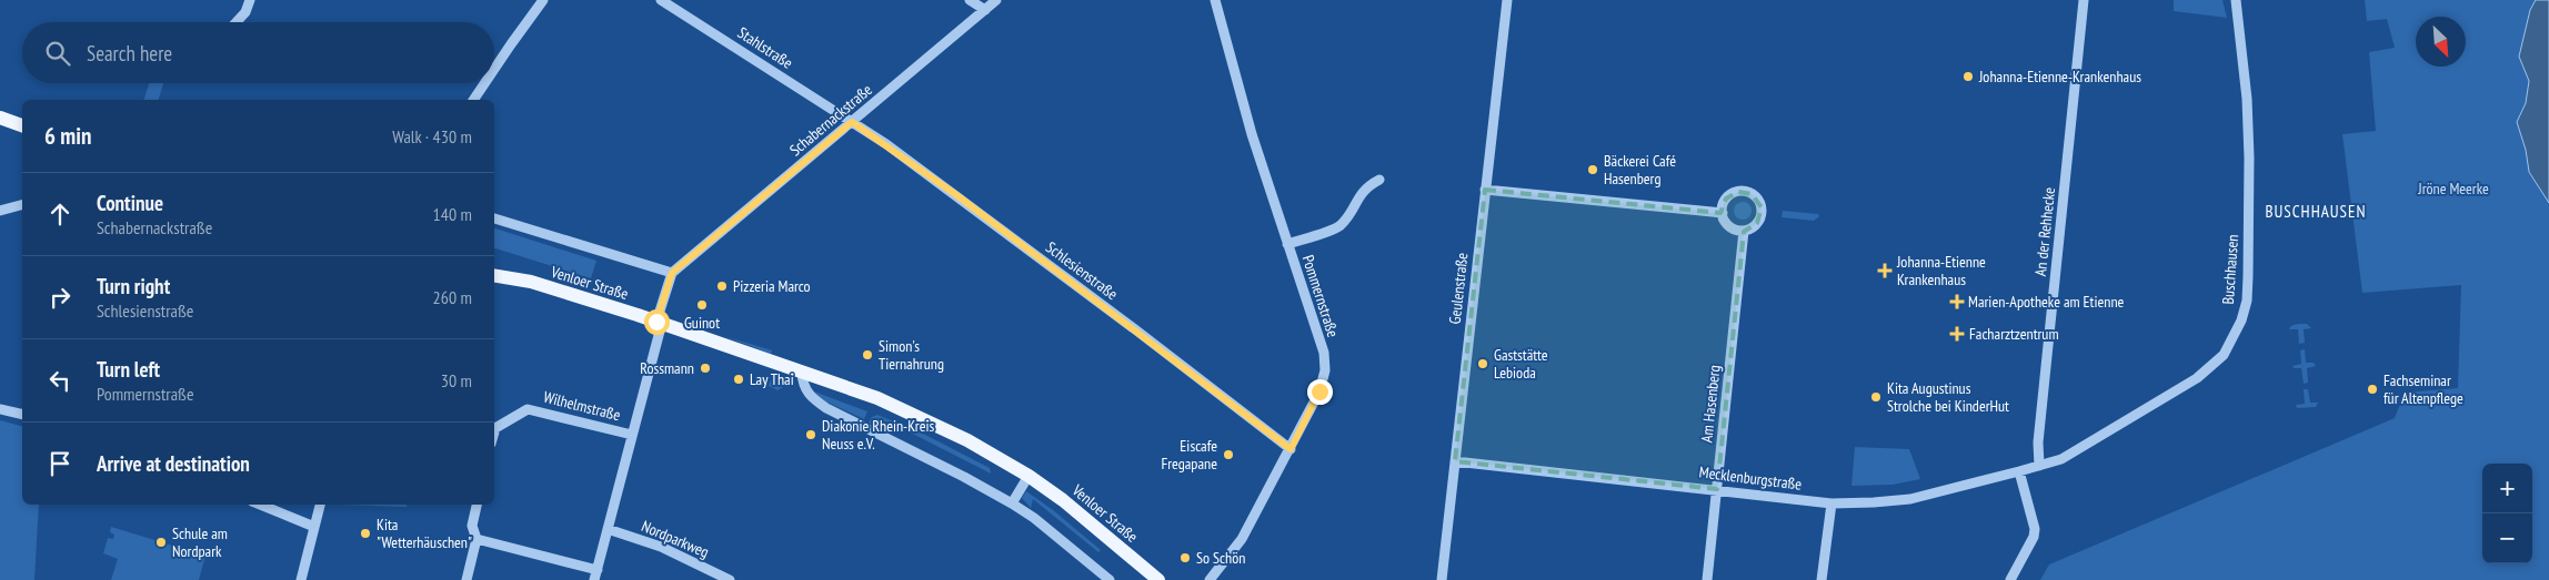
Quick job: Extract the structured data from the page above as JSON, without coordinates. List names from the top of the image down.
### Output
{
  "streets": {
    "main road": ["Venloer Straße"],
    "street": [
      "Stahlstraße",
      "Schabernackstraße",
      "An der Rehhecke",
      "Buschhausen",
      "Schlesienstraße",
      "Geulenstraße",
      "Pommernstraße",
      "Am Hasenberg",
      "Wilhelmstraße",
      "Mecklenburgstraße",
      "Nordparkweg"
    ]
  },
  "crossings": [
    ["Stahlstraße", "Schabernackstraße"],
    ["Stahlstraße", "Schlesienstraße"],
    ["Schabernackstraße", "Schlesienstraße"],
    ["An der Rehhecke", "Buschhausen"],
    ["An der Rehhecke", "Mecklenburgstraße"],
    ["Buschhausen", "Mecklenburgstraße"],
    ["Schlesienstraße", "Pommernstraße"],
    ["Venloer Straße", "Wilhelmstraße"],
    ["Geulenstraße", "Mecklenburgstraße"],
    ["Am Hasenberg", "Mecklenburgstraße"],
    ["Wilhelmstraße", "Nordparkweg"]
  ],
  "districts": ["BUSCHHAUSEN"],
  "parks": ["Jröne Meerke"],
  "places": {
    "other": [
      "Johanna-Etienne-Krankenhaus",
      "Bäckerei Café Hasenberg",
      "Pizzeria Marco",
      "Guinot",
      "Simon's Tiernahrung",
      "Gaststätte Lebioda",
      "Rossmann",
      "Lay Thai",
      "Fachseminar für Altenpflege",
      "Kita Augustinus Strolche bei KinderHut",
      "Diakonie Rhein-Kreis Neuss e.V.",
      "Eiscafe Fregapane",
      "Kita \"Wetterhäuschen\"",
      "Schule am Nordpark",
      "So Schön"
    ],
    "health": ["Johanna-Etienne Krankenhaus", "Marien-Apotheke am Etienne", "Facharztzentrum"]
  },
  "north": "bottom right",
  "page": {
    "search": "Search here",
    "heading": ["6 min", "Walk · 430 m"],
    "list": [
      ["Continue", "Schabernackstraße", "140 m"],
      ["Turn right", "Schlesienstraße", "260 m"],
      ["Turn left", "Pommernstraße", "30 m"],
      "Arrive at destination"
    ],
    "map_buttons": ["+", "−"]
  }
}
